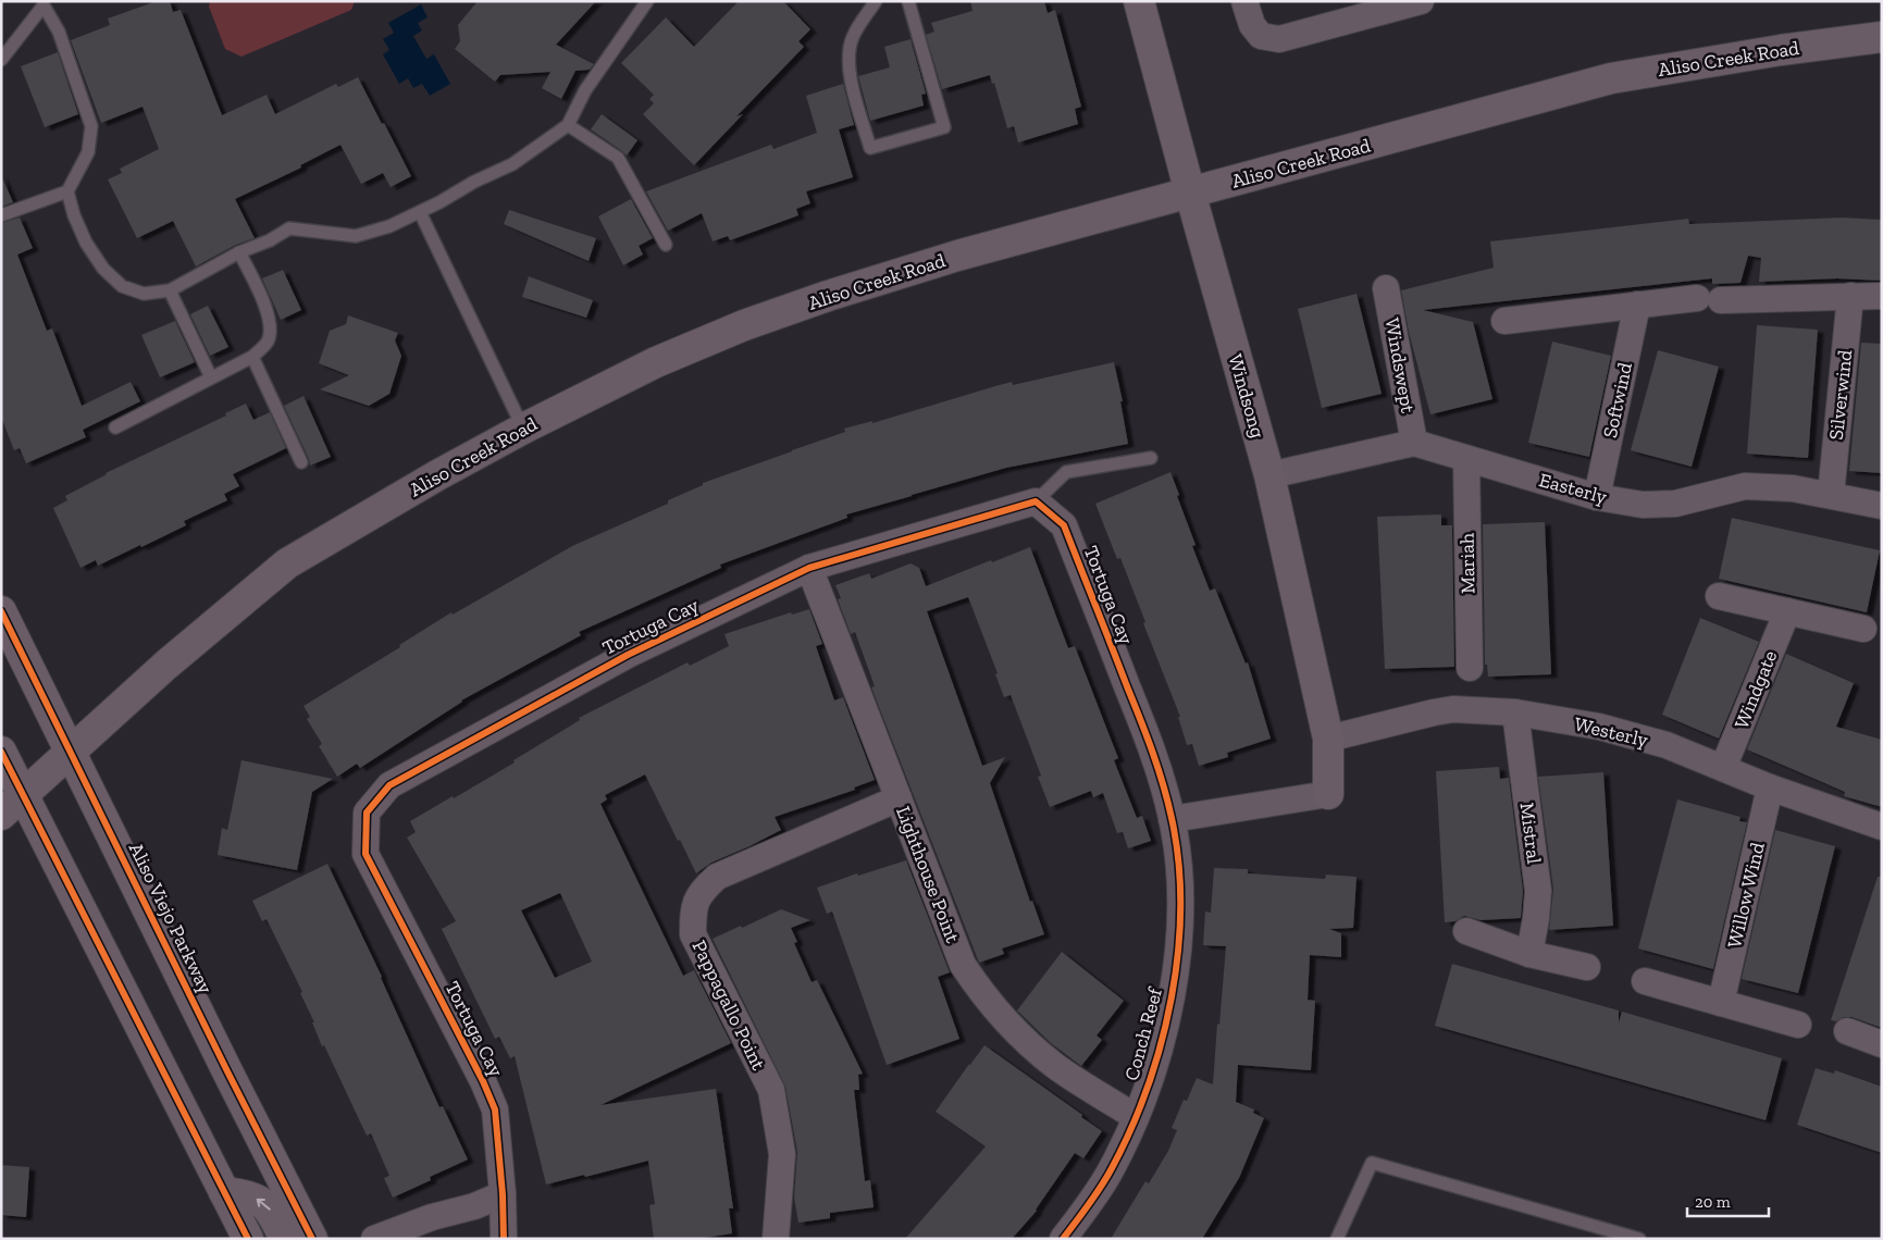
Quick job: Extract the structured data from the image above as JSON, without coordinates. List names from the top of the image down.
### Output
{
  "streets": {
    "main road": ["Aliso Creek Road", "Windsong", "Aliso Viejo Parkway"],
    "street": [
      "Windswept",
      "Silverwind",
      "Softwind",
      "Easterly",
      "Mariah",
      "Tortuga Cay",
      "Windgate",
      "Westerly",
      "Mistral",
      "Lighthouse Point",
      "Willow Wind",
      "Pappagallo Point",
      "Conch Reef"
    ]
  },
  "crossings": [
    ["Aliso Creek Road", "Windsong"],
    ["Aliso Creek Road", "Aliso Viejo Parkway"],
    ["Windswept", "Easterly"],
    ["Silverwind", "Easterly"],
    ["Windsong", "Westerly"],
    ["Softwind", "Easterly"],
    ["Easterly", "Mariah"],
    ["Tortuga Cay", "Lighthouse Point"],
    ["Tortuga Cay", "Conch Reef"],
    ["Windgate", "Westerly"],
    ["Westerly", "Mistral"],
    ["Westerly", "Willow Wind"],
    ["Lighthouse Point", "Pappagallo Point"],
    ["Lighthouse Point", "Conch Reef"]
  ],
  "scale_bar": "20 m"
}
